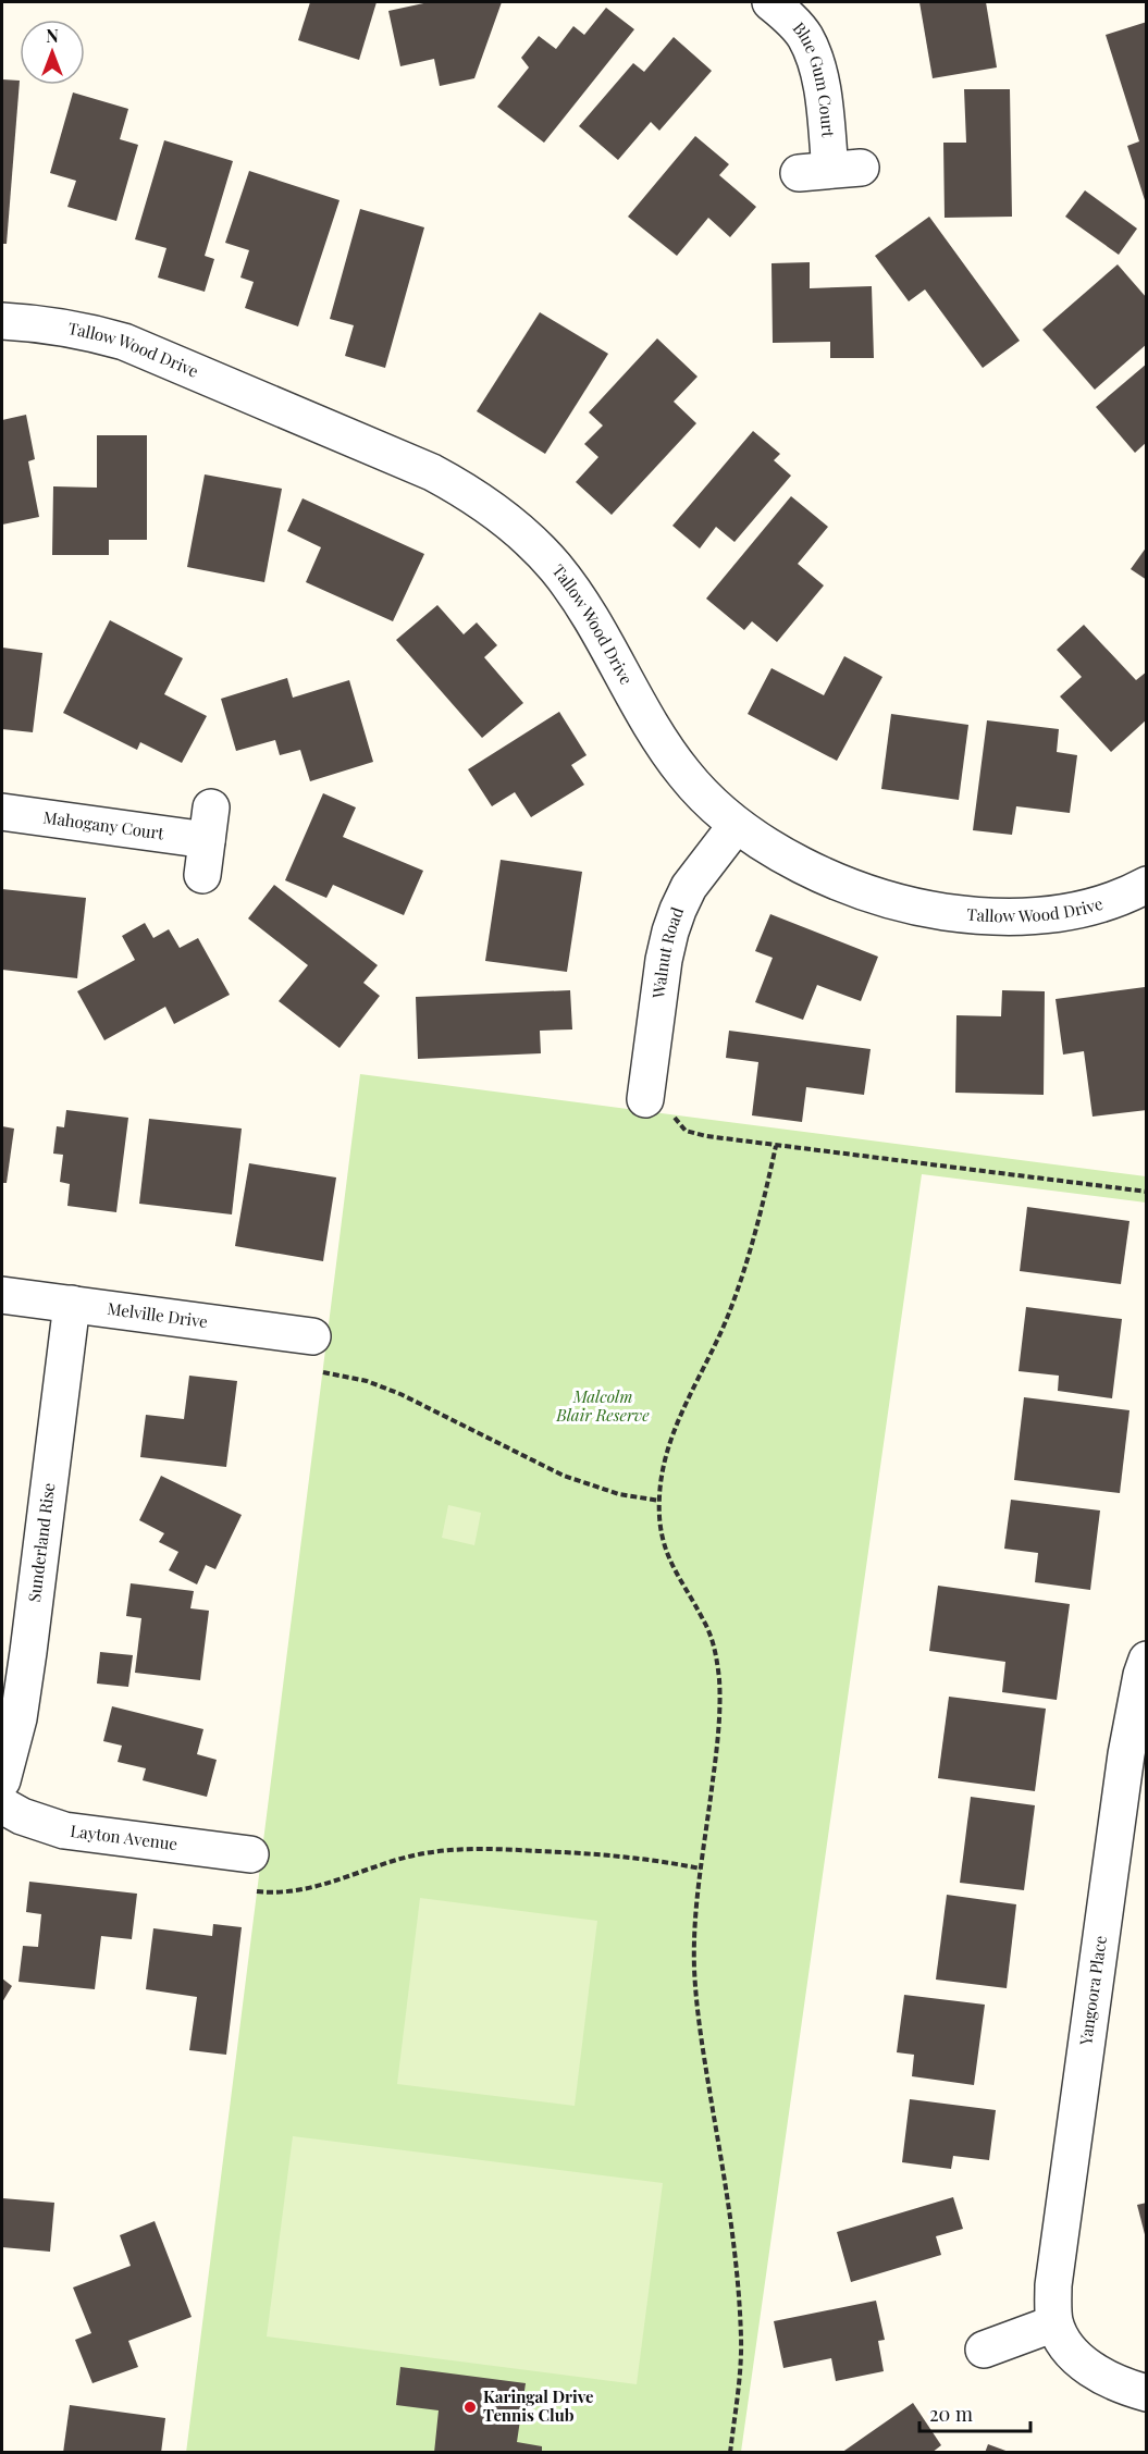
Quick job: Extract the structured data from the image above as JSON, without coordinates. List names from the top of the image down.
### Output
{
  "streets": {
    "street": [
      "Blue Gum Court",
      "Tallow Wood Drive",
      "Mahogany Court",
      "Walnut Road",
      "Melville Drive",
      "Sunderland Rise",
      "Layton Avenue",
      "Yangoora Place"
    ]
  },
  "crossings": [
    ["Tallow Wood Drive", "Walnut Road"],
    ["Melville Drive", "Sunderland Rise"]
  ],
  "parks": ["Malcolm Blair Reserve"],
  "places": ["Karingal Drive Tennis Club"],
  "scale_bar": "20 m",
  "north": "top"
}
